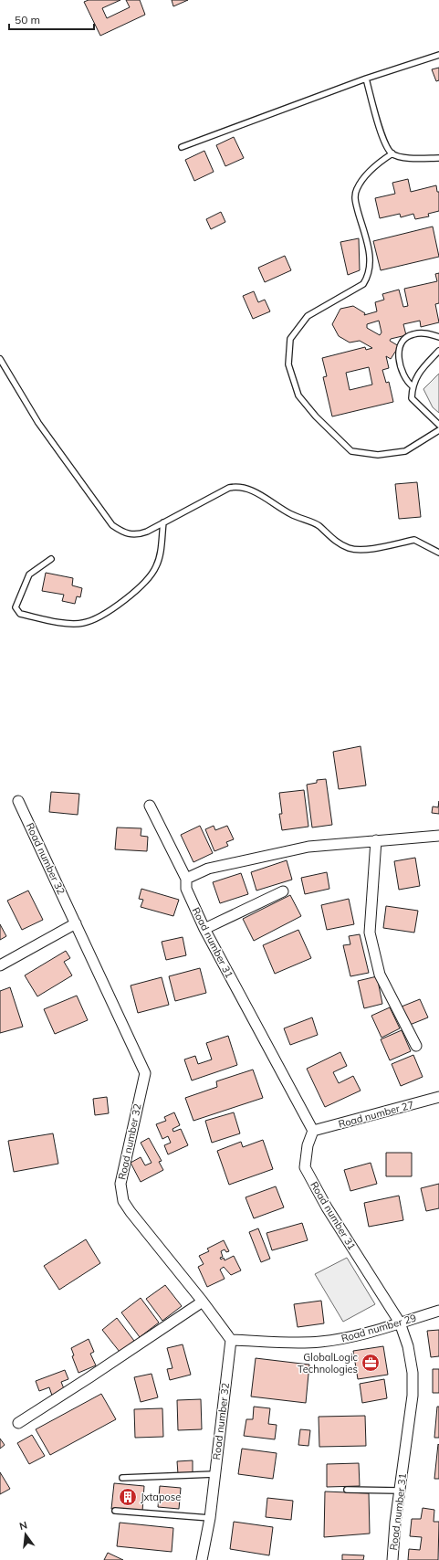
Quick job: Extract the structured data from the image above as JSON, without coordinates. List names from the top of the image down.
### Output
{
  "streets": {
    "street": [
      "Road number 32",
      "Road number 31",
      "Road number 27",
      "Road number 29"
    ]
  },
  "crossings": [
    ["Road number 32", "Road number 29"],
    ["Road number 31", "Road number 27"],
    ["Road number 31", "Road number 29"]
  ],
  "places": {
    "office": ["GlobalLogic Technologies"],
    "building": ["Jxtapose"]
  },
  "scale_bar": "50 m",
  "north": "top"
}
